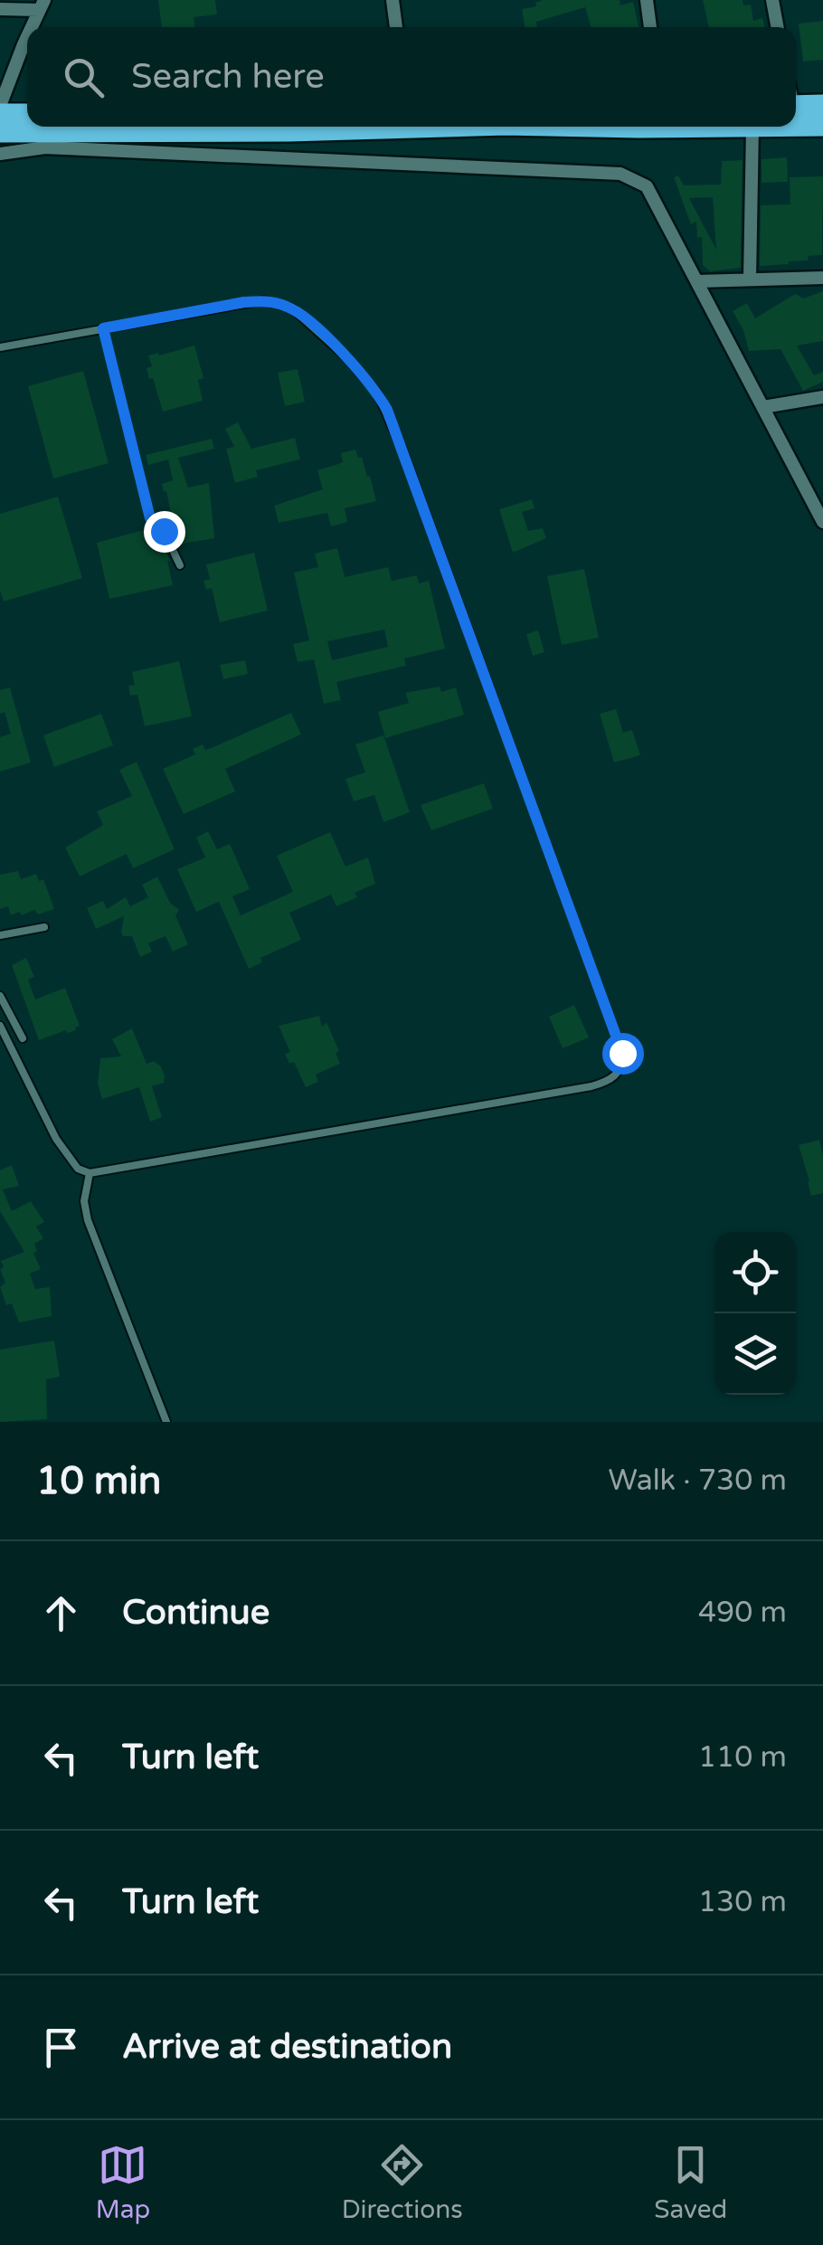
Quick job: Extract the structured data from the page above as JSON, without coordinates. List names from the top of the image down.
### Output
{
  "page": {
    "search": "Search here",
    "heading": ["10 min", "Walk · 730 m"],
    "list": [
      ["Continue", "490 m"],
      ["Turn left", "110 m"],
      ["Turn left", "130 m"],
      "Arrive at destination"
    ],
    "nav": ["Map", "Directions", "Saved"]
  }
}
